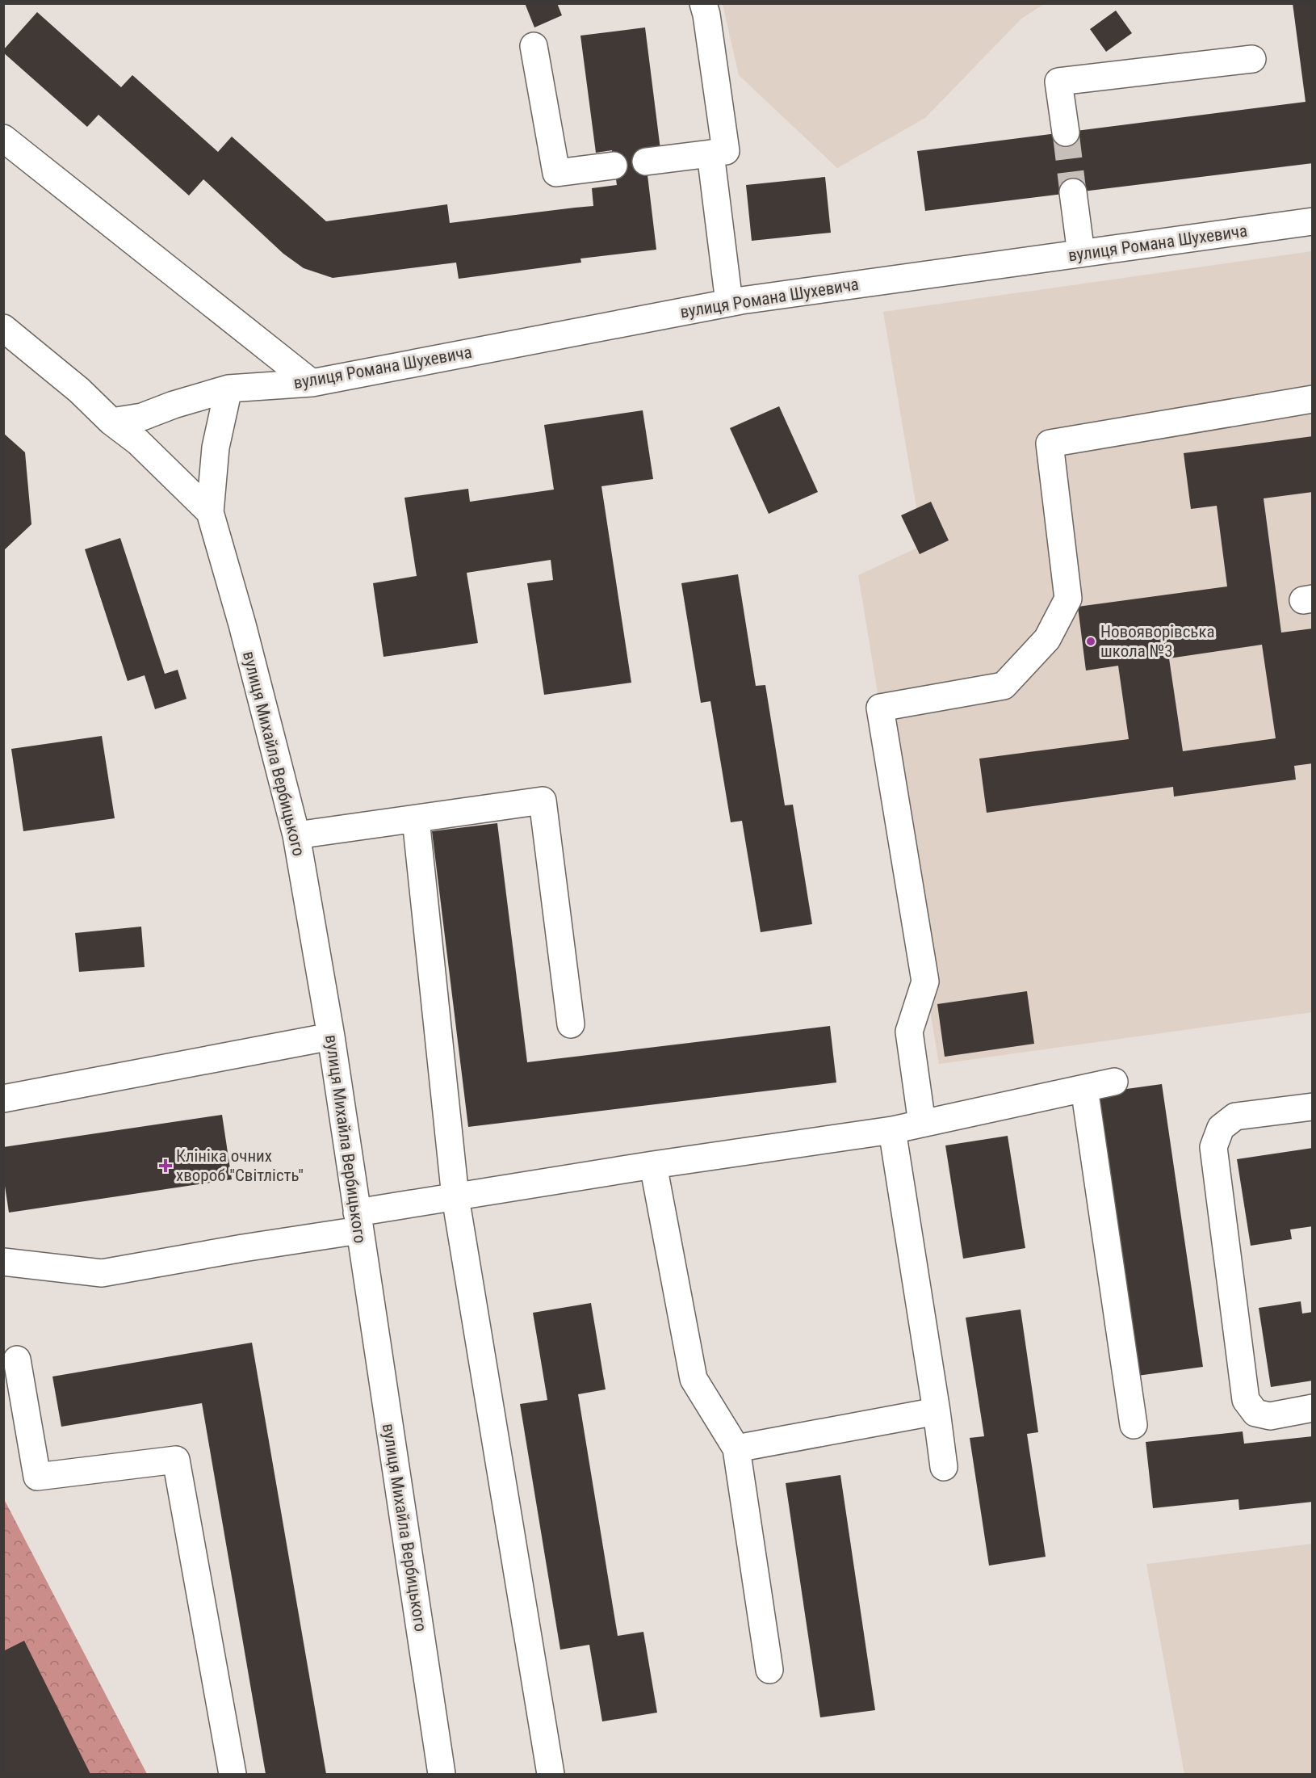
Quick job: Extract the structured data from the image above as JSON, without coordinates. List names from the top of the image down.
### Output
{
  "streets": {
    "street": ["вулиця Романа Шухевича", "вулиця Михайла Вербицького"]
  },
  "crossings": [
    ["вулиця Романа Шухевича", "вулиця Михайла Вербицького"]
  ],
  "places": {
    "other": ["Новояворівська школа №3"],
    "health": ["Клініка очних хвороб \"Світлість\""]
  }
}
